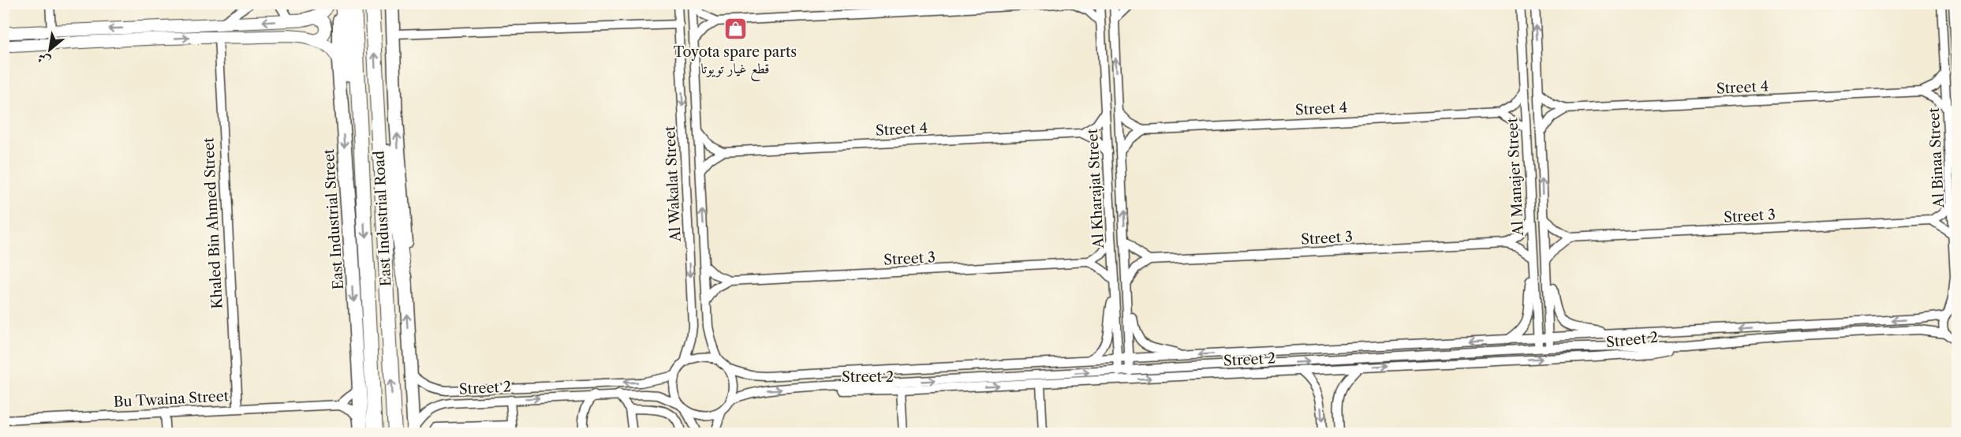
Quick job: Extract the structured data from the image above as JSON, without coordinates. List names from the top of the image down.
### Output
{
  "streets": {
    "highway": ["East Industrial Road"],
    "main road": ["East Industrial Street"],
    "street": [
      "Street 4",
      "Al Binaa Street",
      "Al Manajer Street",
      "Al Wakalat Street",
      "Al Kharajat Street",
      "Street 3",
      "Khaled Bin Ahmed Street",
      "Street 2",
      "Bu Twaina Street"
    ]
  },
  "crossings": [
    ["Street 4", "Al Manajer Street"],
    ["Al Binaa Street", "Street 2"],
    ["Al Manajer Street", "Street 3"],
    ["Al Manajer Street", "Street 2"],
    ["Al Wakalat Street", "Street 2"],
    ["Al Kharajat Street", "Street 2"],
    ["Khaled Bin Ahmed Street", "Bu Twaina Street"]
  ],
  "places": {
    "shop": ["Toyota spare parts قطع غيار تويوتا"]
  },
  "north": "bottom left"
}
